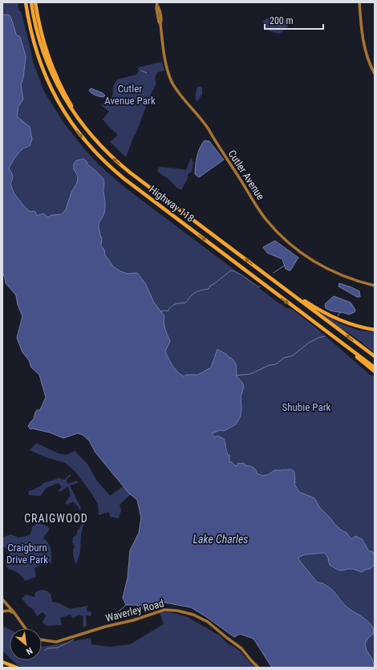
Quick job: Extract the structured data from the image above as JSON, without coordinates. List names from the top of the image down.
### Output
{
  "streets": {
    "highway": ["Highway 118"],
    "street": ["Cutler Avenue", "Waverley Road"]
  },
  "districts": ["CRAIGWOOD"],
  "water": ["Lake Charles"],
  "parks": ["Cutler Avenue Park", "Shubie Park", "Craigburn Drive Park"],
  "scale_bar": "200 m",
  "north": "bottom right"
}
